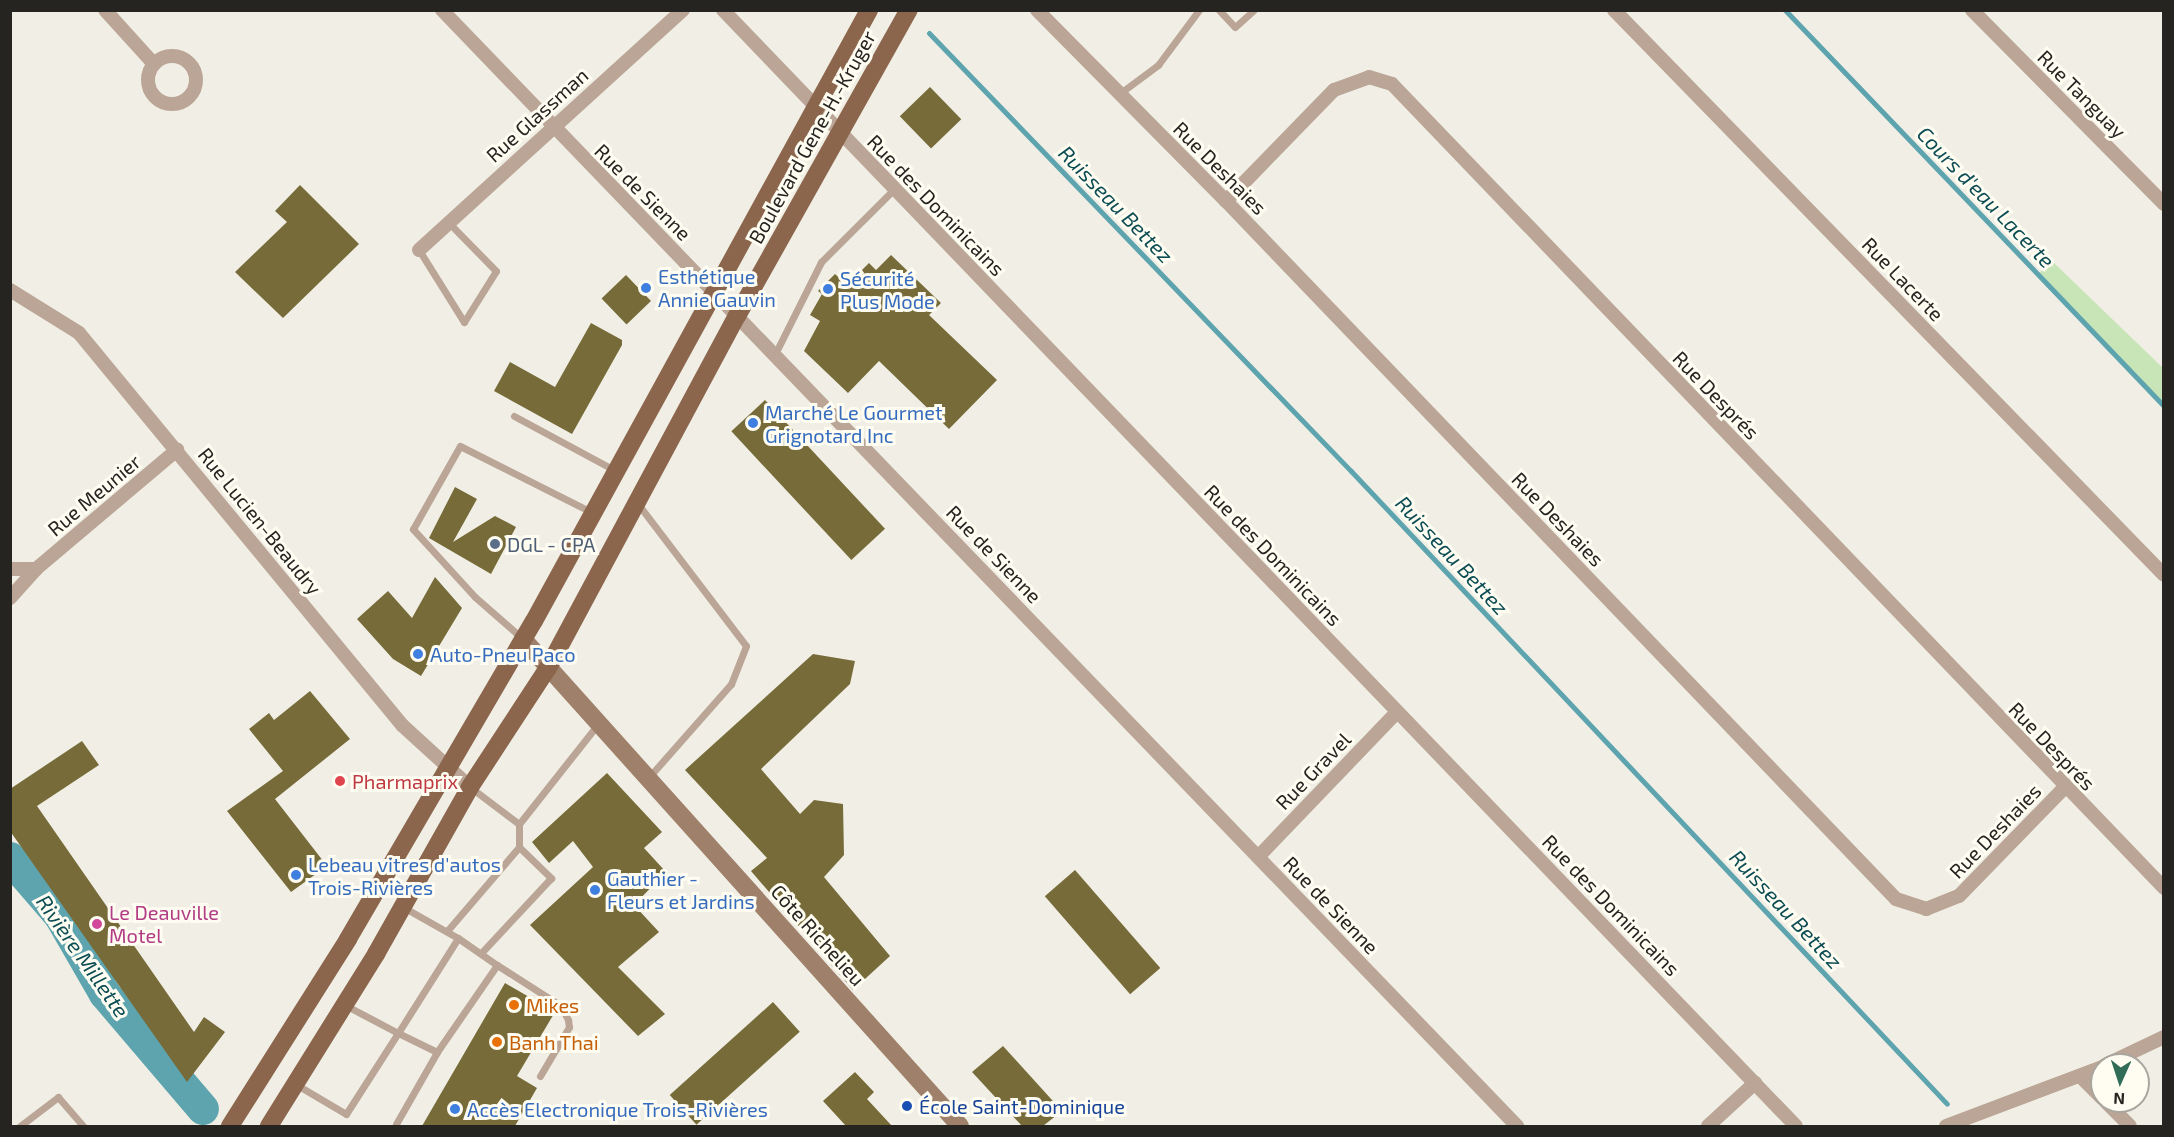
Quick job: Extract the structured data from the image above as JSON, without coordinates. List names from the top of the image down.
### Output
{
  "streets": {
    "main road": ["Boulevard Gene-H.-Kruger"],
    "street": [
      "Rue Tanguay",
      "Rue Glassman",
      "Rue Deshaies",
      "Rue de Sienne",
      "Rue des Dominicains",
      "Rue Lacerte",
      "Rue Després",
      "Rue Meunier",
      "Rue Lucien-Beaudry",
      "Rue Gravel",
      "Côte Richelieu"
    ]
  },
  "crossings": [
    ["Rue Glassman", "Rue de Sienne"],
    ["Boulevard Gene-H.-Kruger", "Rue de Sienne"],
    ["Boulevard Gene-H.-Kruger", "Rue des Dominicains"],
    ["Boulevard Gene-H.-Kruger", "Rue Lucien-Beaudry"],
    ["Boulevard Gene-H.-Kruger", "Côte Richelieu"],
    ["Rue Deshaies", "Rue Després"],
    ["Rue de Sienne", "Rue Gravel"],
    ["Rue des Dominicains", "Rue Gravel"],
    ["Rue Meunier", "Rue Lucien-Beaudry"]
  ],
  "water": ["Cours d'eau Lacerte", "Ruisseau Bettez", "Rivière Millette"],
  "places": [
    "Esthétique Annie Gauvin",
    "Sécurité Plus Mode",
    "Marché Le Gourmet Grignotard Inc",
    "DGL - CPA",
    "Auto-Pneu Paco",
    "Pharmaprix",
    "Lebeau vitres d'autos Trois-Rivières",
    "Gauthier - Fleurs et Jardins",
    "Le Deauville Motel",
    "Mikes",
    "Banh Thai",
    "École Saint-Dominique",
    "Accès Electronique Trois-Rivières"
  ],
  "north": "bottom"
}
